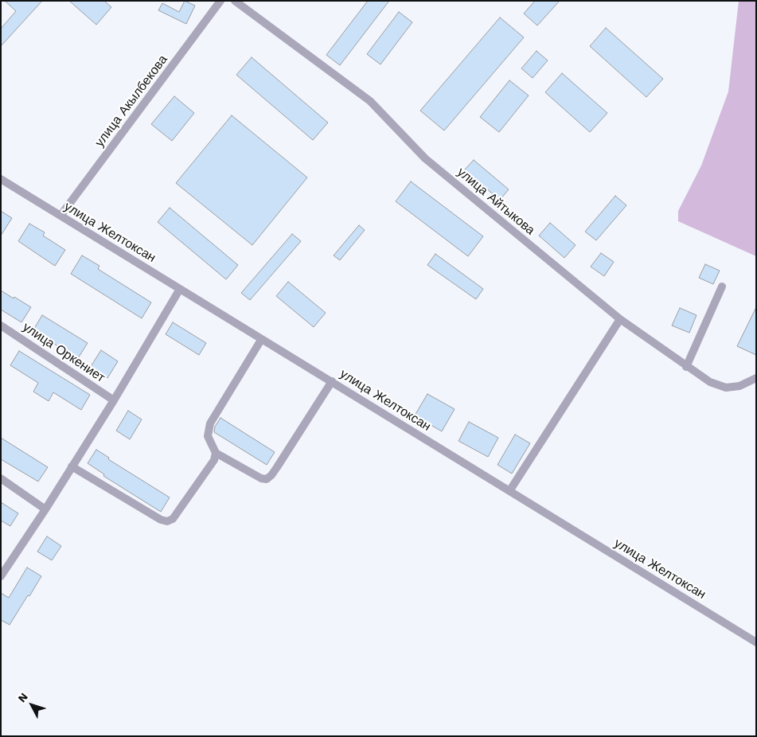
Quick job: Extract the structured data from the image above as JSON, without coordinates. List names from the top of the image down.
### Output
{
  "streets": {
    "street": [
      "улица Акылбекова",
      "улица Айтыкова",
      "улица Желтоксан",
      "улица Оркениет"
    ]
  },
  "crossings": [
    ["улица Акылбекова", "улица Желтоксан"],
    ["улица Желтоксан", "улица Оркениет"]
  ],
  "north": "top left"
}
